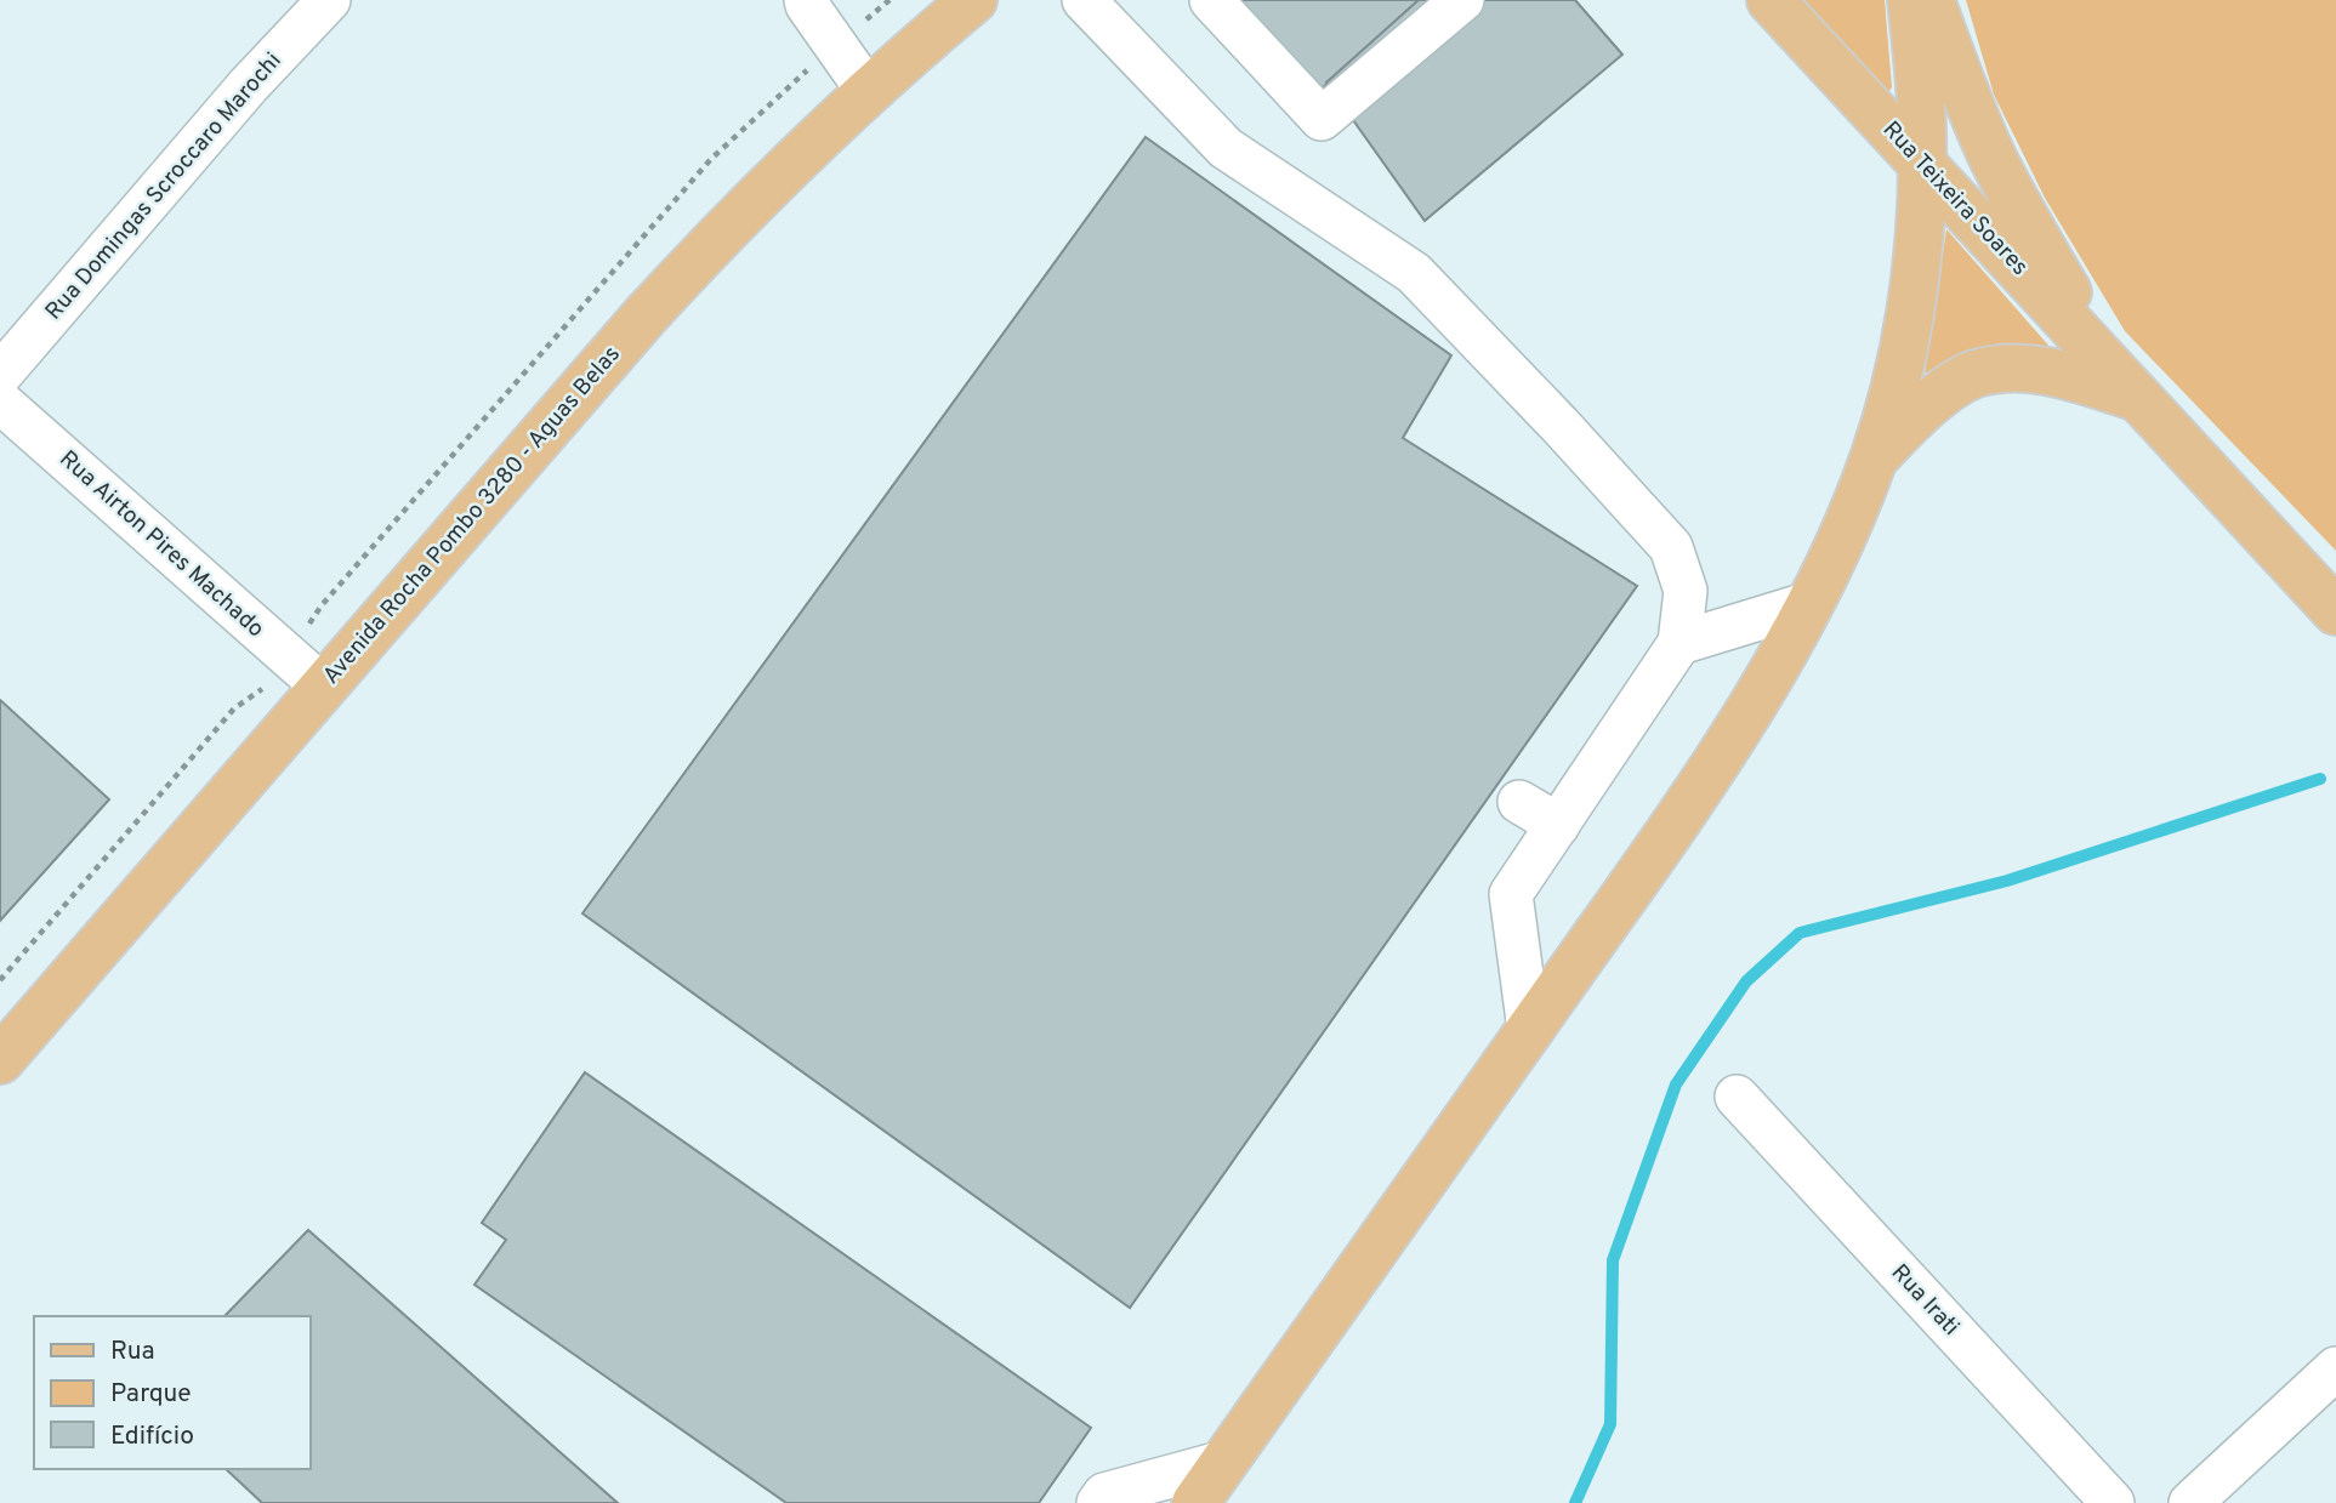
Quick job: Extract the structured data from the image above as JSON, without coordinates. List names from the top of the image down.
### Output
{
  "streets": {
    "main road": ["Rua Teixeira Soares", "Avenida Rocha Pombo 3280 - Aguas Belas"],
    "street": ["Rua Domingas Scroccaro Marochi", "Rua Airton Pires Machado", "Rua Irati"]
  },
  "crossings": [
    ["Avenida Rocha Pombo 3280 - Aguas Belas", "Rua Airton Pires Machado"]
  ],
  "legend": ["Rua", "Parque", "Edifício"]
}
